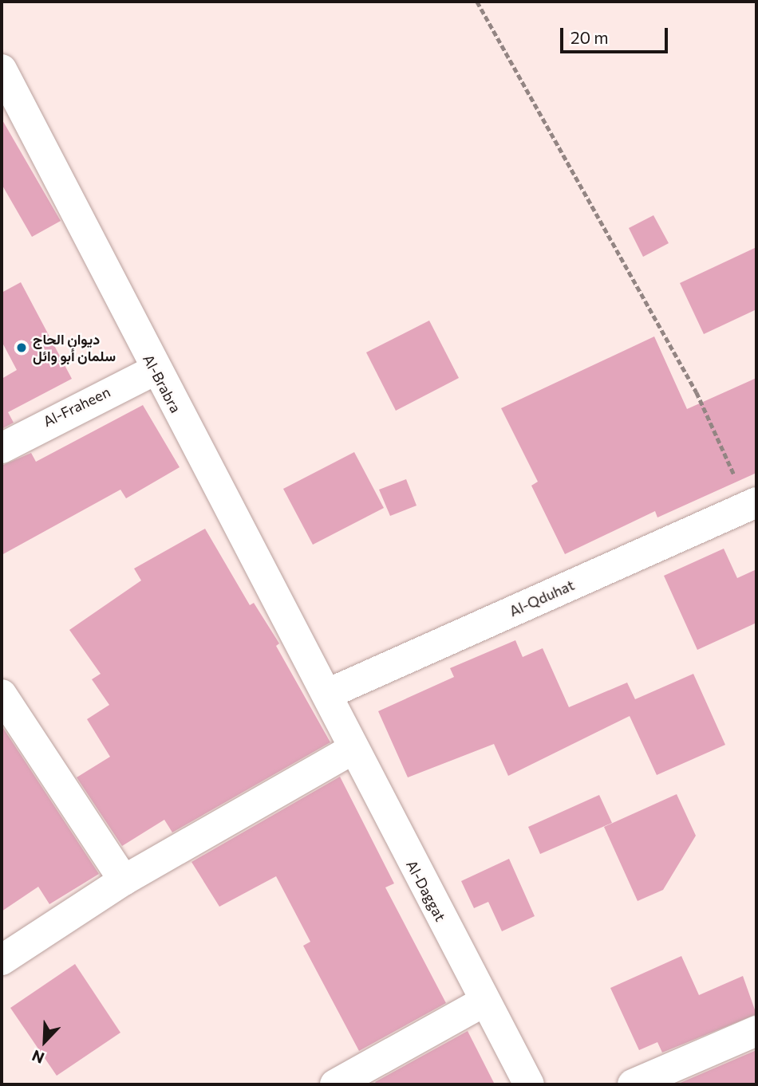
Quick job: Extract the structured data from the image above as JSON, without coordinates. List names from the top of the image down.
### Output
{
  "streets": {
    "street": [
      "Al-Brabra",
      "Al-Fraheen",
      "Al-Qduhat",
      "Al-Daggat"
    ]
  },
  "crossings": [
    ["Al-Brabra", "Al-Fraheen"],
    ["Al-Brabra", "Al-Qduhat"],
    ["Al-Brabra", "Al-Daggat"],
    ["Al-Qduhat", "Al-Daggat"]
  ],
  "places": ["ديوان الحاج سلمان أبو وائل"],
  "scale_bar": "20 m",
  "north": "bottom left"
}
